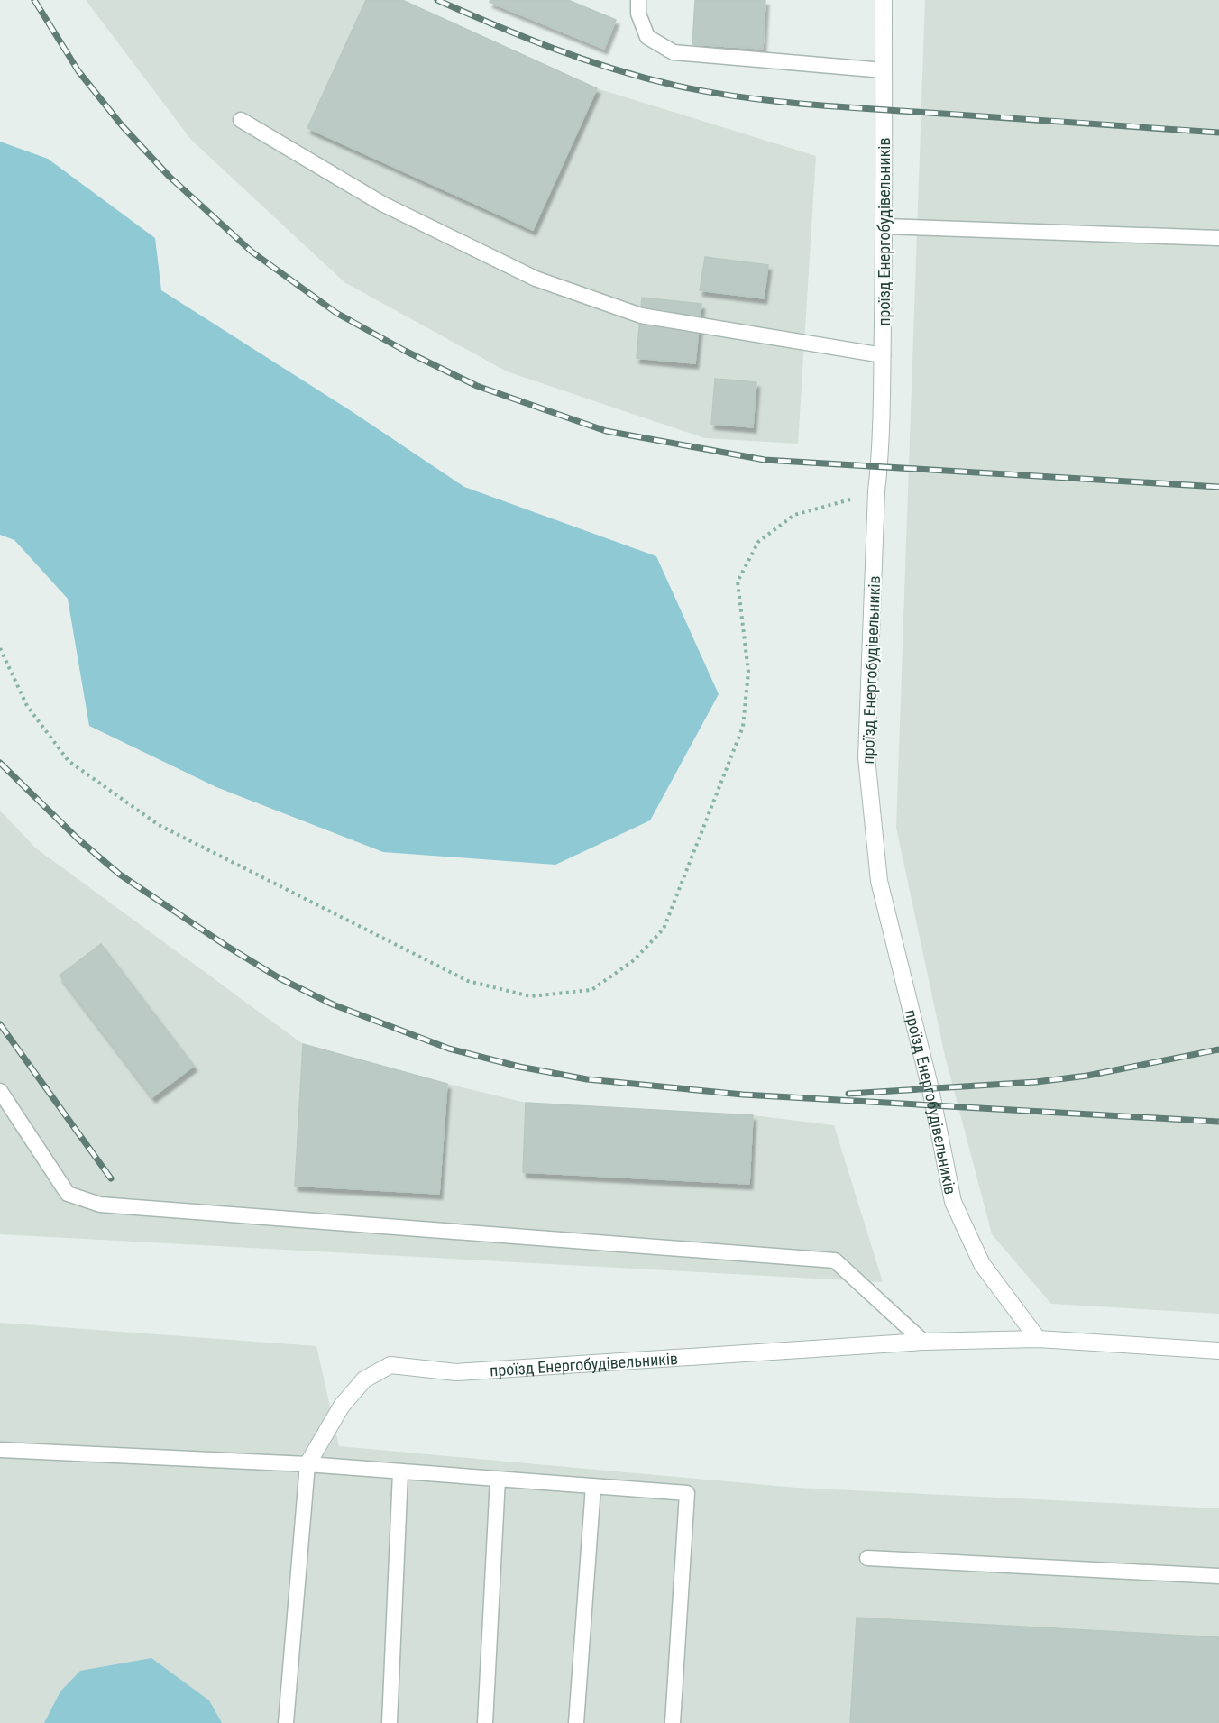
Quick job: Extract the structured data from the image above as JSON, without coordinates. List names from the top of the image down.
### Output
{
  "streets": {
    "street": ["проїзд Енергобудівельників"]
  }
}
